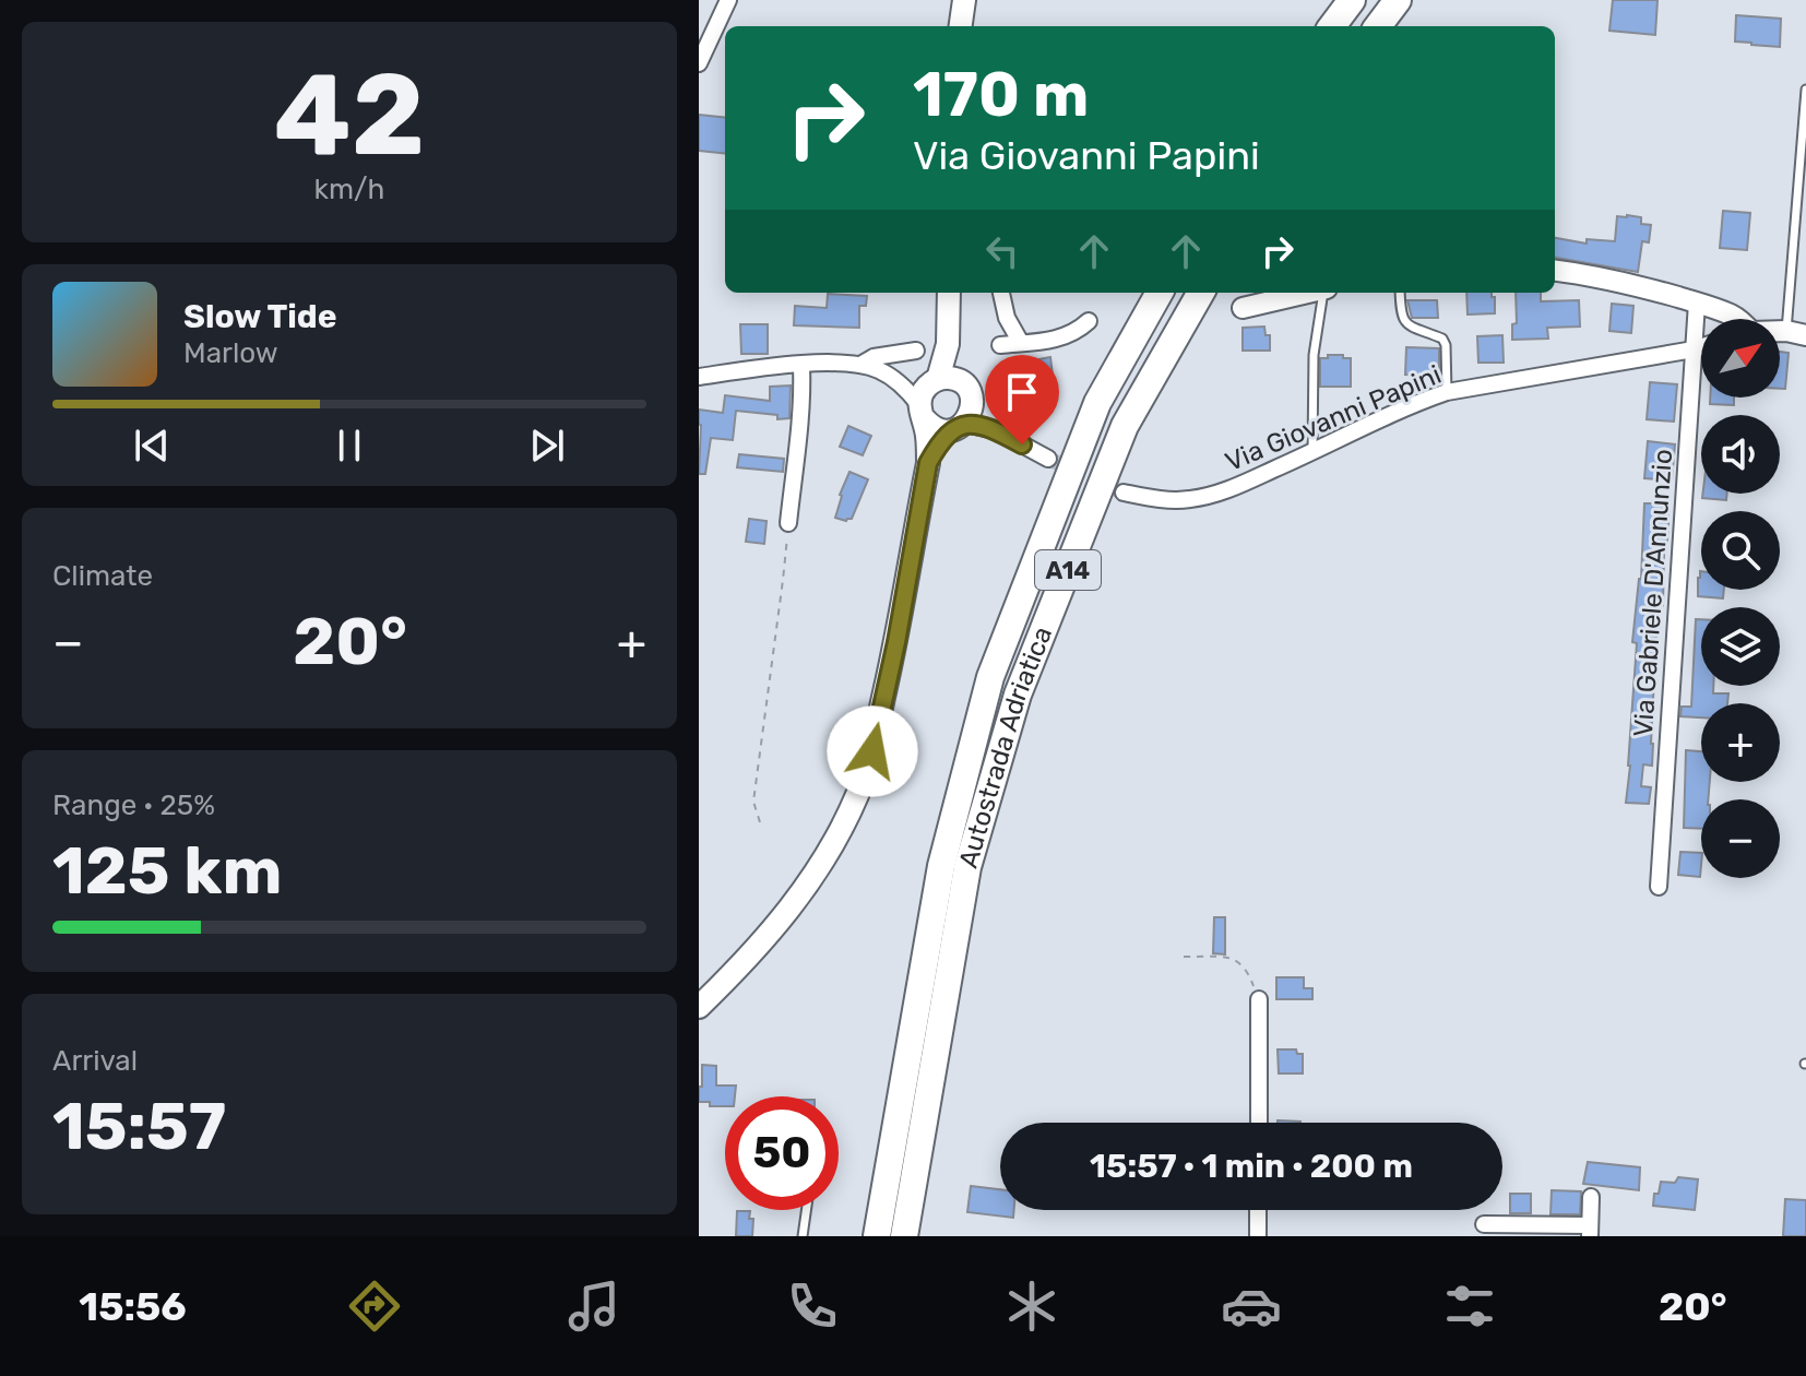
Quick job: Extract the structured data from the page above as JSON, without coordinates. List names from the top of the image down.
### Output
{
  "streets": {
    "highway": ["A14", "Autostrada Adriatica"],
    "street": ["Via Giovanni Papini", "Via Gabriele D'Annunzio"]
  },
  "crossings": [
    ["Via Giovanni Papini", "Via Gabriele D'Annunzio"]
  ],
  "north": "top right",
  "page": {
    "tile": [
      ["42", "km/h"],
      "Climate",
      ["Range · 25%", "125 km"],
      ["Arrival", "15:57"]
    ],
    "turn": ["170 m", "Via Giovanni Papini"],
    "song": ["Slow Tide", "Marlow"],
    "map_buttons": ["+", "−"],
    "heat": ["−", "20°", "+"],
    "limit": "50",
    "trip": "15:57 · 1 min · 200 m",
    "tabs": ["15:56", "20°"]
  }
}
